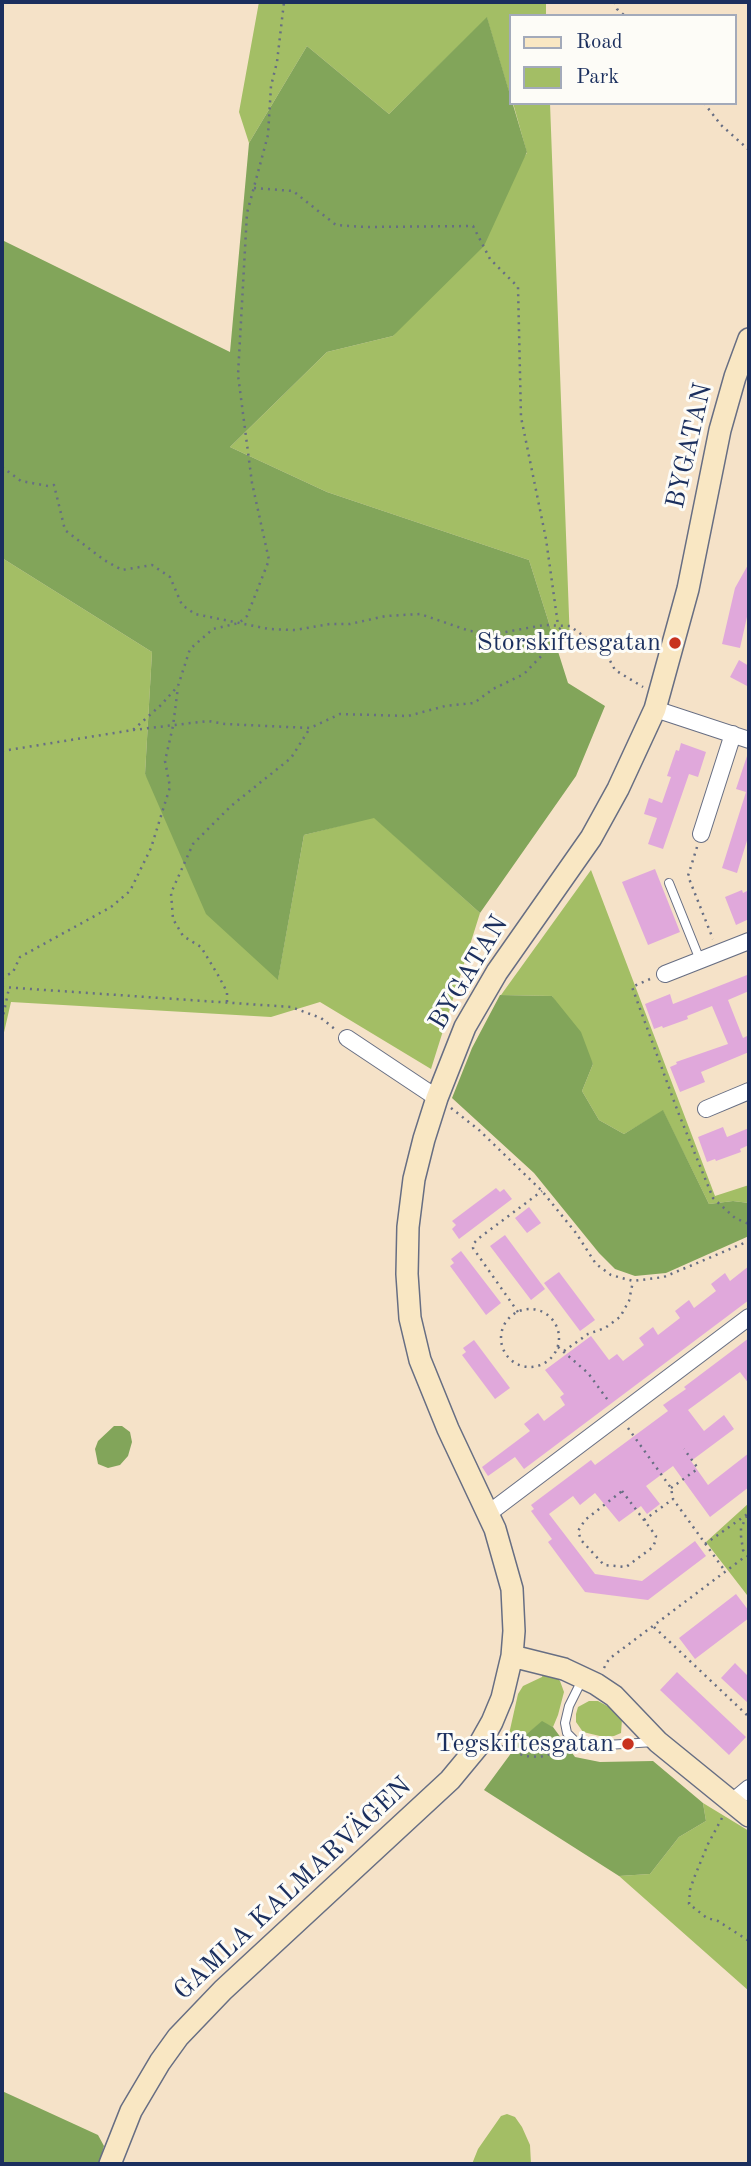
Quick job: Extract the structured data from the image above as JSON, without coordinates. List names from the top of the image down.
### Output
{
  "streets": {
    "street": ["BYGATAN", "GAMLA KALMARVÄGEN"]
  },
  "crossings": [
    ["BYGATAN", "GAMLA KALMARVÄGEN"]
  ],
  "places": ["Storskiftesgatan", "Tegskiftesgatan"],
  "legend": ["Road", "Park"]
}
